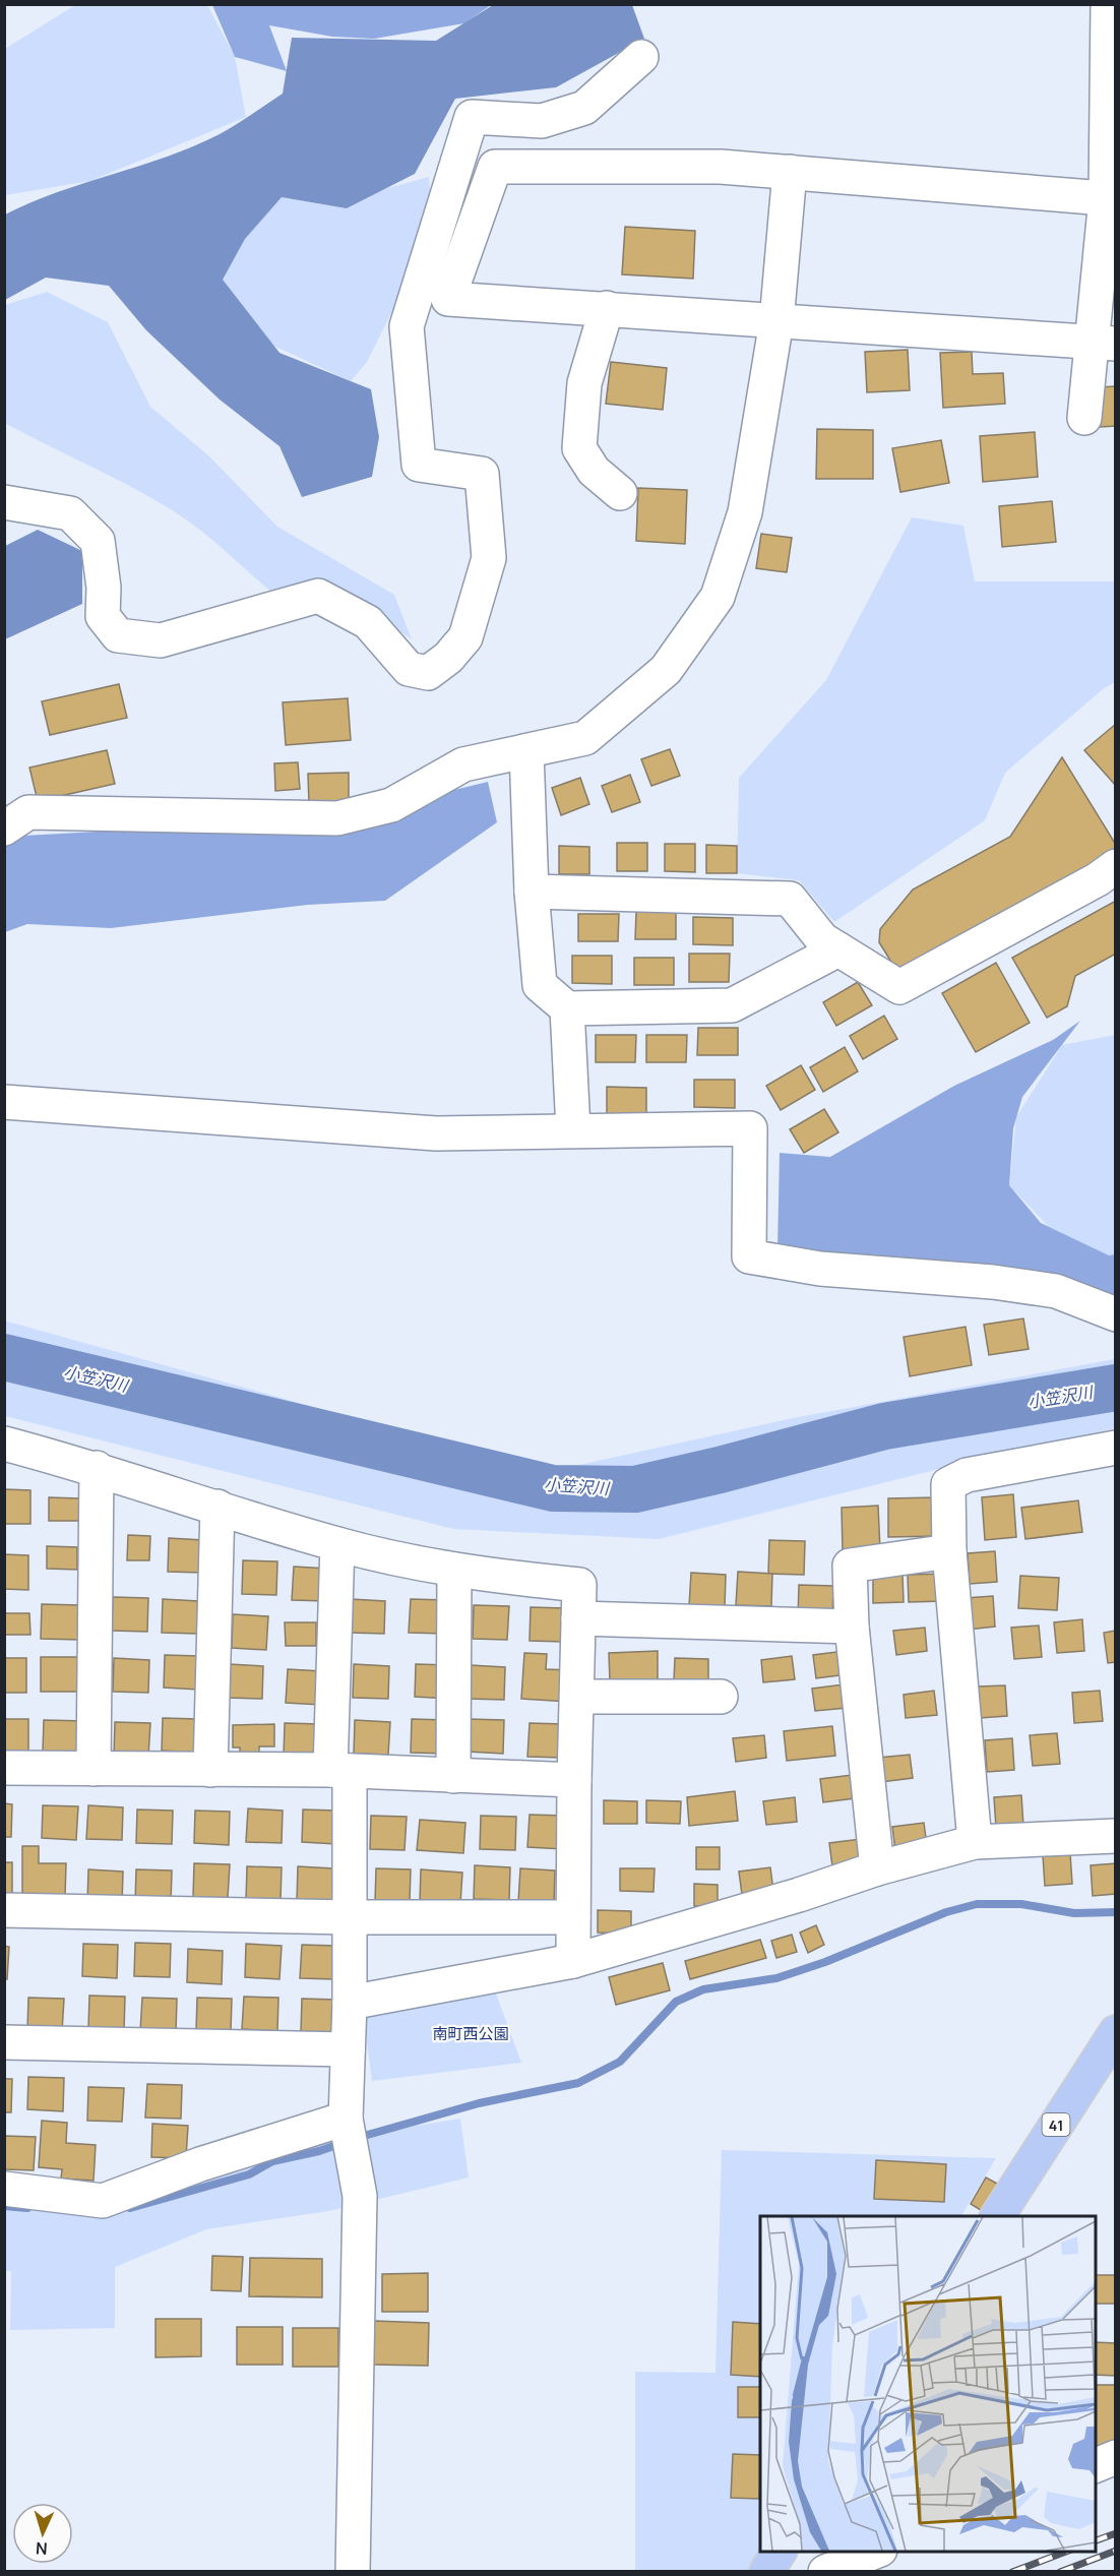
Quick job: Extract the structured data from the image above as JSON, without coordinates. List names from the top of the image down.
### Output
{
  "streets": {
    "main road": ["41"]
  },
  "water": ["小笠沢川"],
  "parks": ["南町西公園"],
  "north": "bottom"
}
